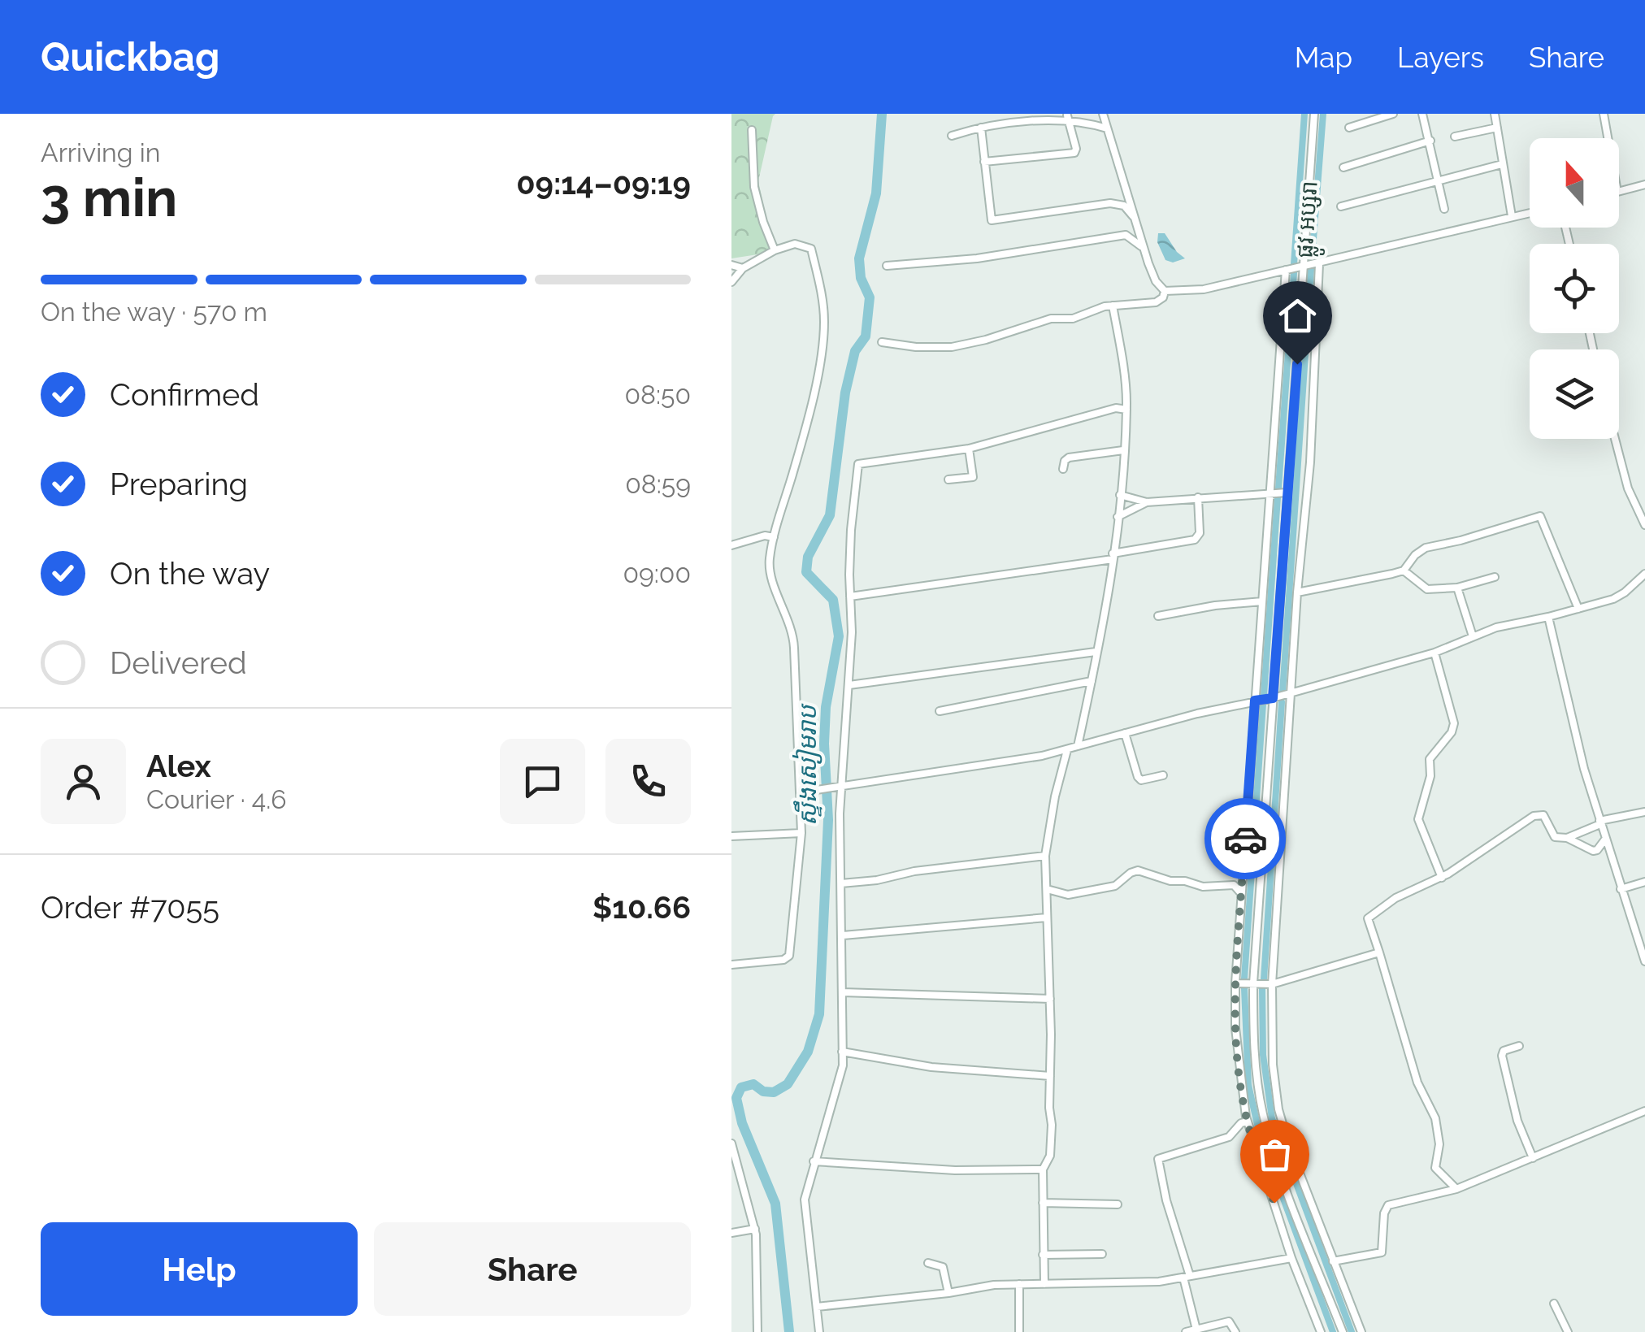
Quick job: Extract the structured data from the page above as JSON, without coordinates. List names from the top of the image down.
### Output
{
  "streets": {
    "street": ["ផ្លូវ អប្សរា"]
  },
  "water": ["ស្ទឹងសៀមរាប"],
  "north": "top",
  "page": {
    "header": "Quickbag",
    "nav": ["Map", "Layers", "Share"],
    "heading": ["3 min", "Arriving in", "09:14–09:19"],
    "panel": [
      "Alex",
      "Courier · 4.6",
      "Order #7055",
      "$10.66"
    ],
    "bar": "On the way · 570 m",
    "list": [
      ["Confirmed", "08:50"],
      ["Preparing", "08:59"],
      ["On the way", "09:00"],
      "Delivered"
    ],
    "buttons": ["Help", "Share"]
  }
}
